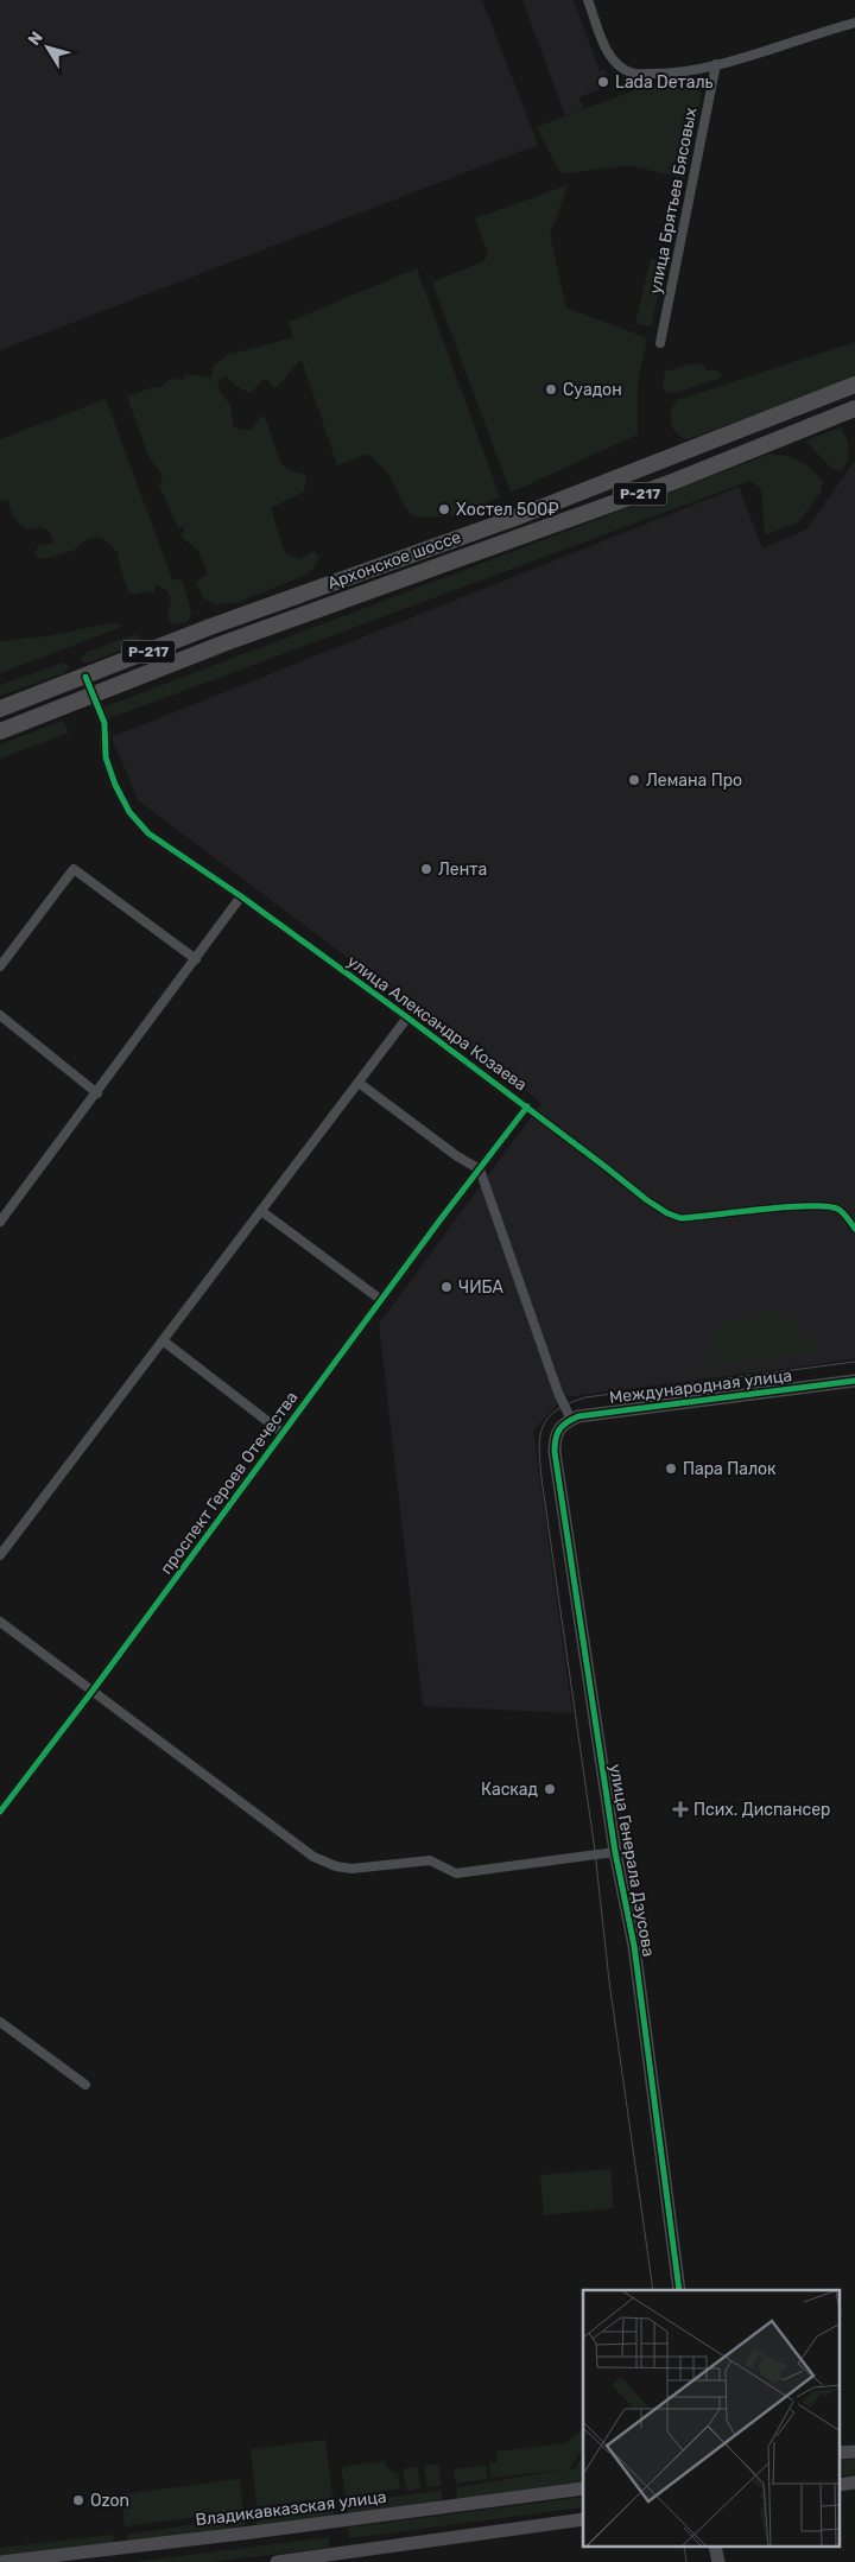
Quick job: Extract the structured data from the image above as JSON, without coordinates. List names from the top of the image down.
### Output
{
  "streets": {
    "highway": ["Р-217", "Архонское шоссе"],
    "street": [
      "улица Брятьев Бясовых",
      "улица Александра Козаева",
      "Международная улица",
      "проспект Героев Отечества",
      "улица Генерала Дзусова",
      "Владикавказская улица"
    ]
  },
  "crossings": [
    ["Архонское шоссе", "улица Александра Козаева"],
    ["улица Александра Козаева", "проспект Героев Отечества"],
    ["Международная улица", "улица Генерала Дзусова"]
  ],
  "places": {
    "other": [
      "Lada Dеталь",
      "Суадон",
      "Хостел 500₽",
      "Лемана Про",
      "Лента",
      "ЧИБА",
      "Пара Палок",
      "Каскад",
      "Ozon"
    ],
    "health": ["Псих. Диспансер"]
  },
  "north": "top left"
}
